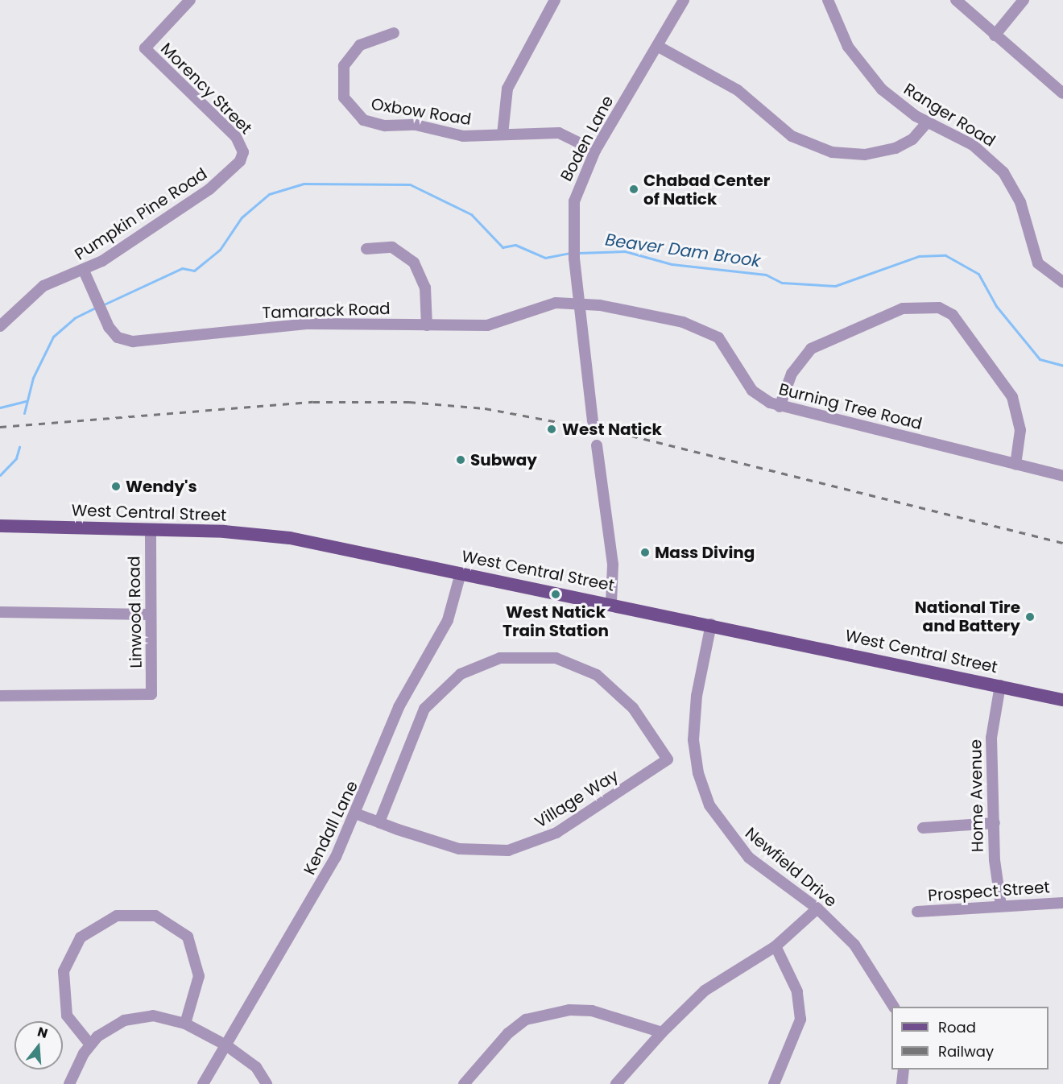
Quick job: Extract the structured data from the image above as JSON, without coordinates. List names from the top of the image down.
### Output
{
  "streets": {
    "main road": ["West Central Street"],
    "street": [
      "Morency Street",
      "Oxbow Road",
      "Ranger Road",
      "Boden Lane",
      "Pumpkin Pine Road",
      "Tamarack Road",
      "Burning Tree Road",
      "Linwood Road",
      "Home Avenue",
      "Village Way",
      "Kendall Lane",
      "Newfield Drive",
      "Prospect Street"
    ]
  },
  "crossings": [
    ["Morency Street", "Pumpkin Pine Road"],
    ["Oxbow Road", "Boden Lane"],
    ["Boden Lane", "Tamarack Road"],
    ["Boden Lane", "Burning Tree Road"],
    ["Pumpkin Pine Road", "Tamarack Road"],
    ["Tamarack Road", "Burning Tree Road"],
    ["West Central Street", "Linwood Road"],
    ["West Central Street", "Home Avenue"],
    ["West Central Street", "Kendall Lane"],
    ["West Central Street", "Newfield Drive"],
    ["Home Avenue", "Prospect Street"],
    ["Village Way", "Kendall Lane"]
  ],
  "water": ["Beaver Dam Brook"],
  "places": [
    "Chabad Center of Natick",
    "West Natick",
    "Subway",
    "Wendy's",
    "Mass Diving",
    "West Natick Train Station",
    "National Tire and Battery"
  ],
  "legend": ["Road", "Railway"],
  "north": "top"
}
